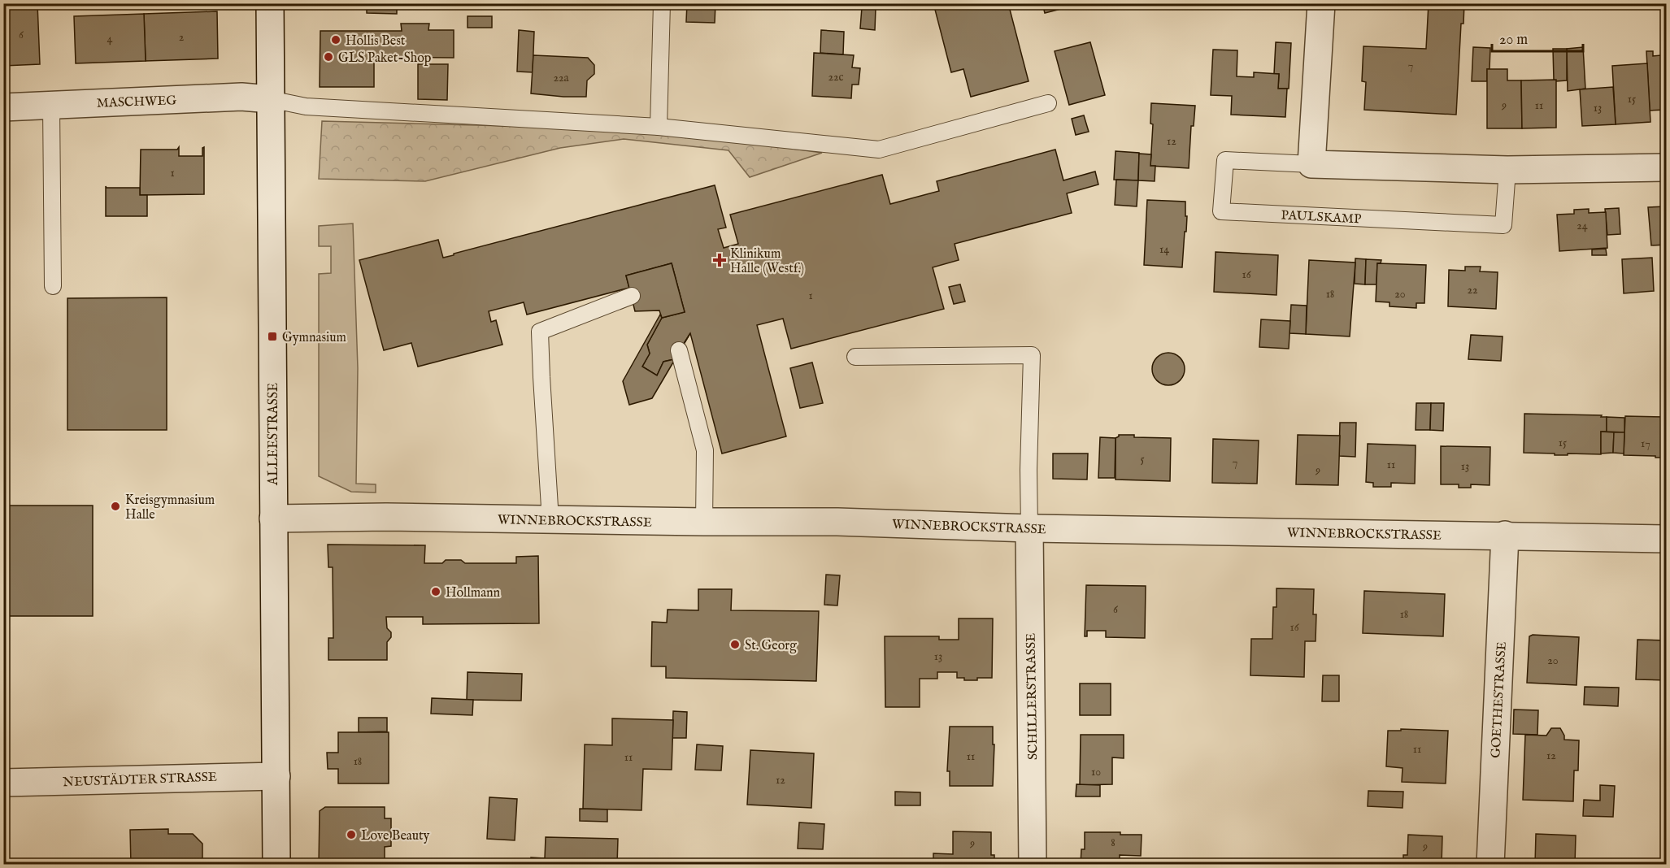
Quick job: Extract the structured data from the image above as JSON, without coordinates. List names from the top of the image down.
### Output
{
  "streets": {
    "street": [
      "MASCHWEG",
      "PAULSKAMP",
      "ALLEESTRASSE",
      "WINNEBROCKSTRASSE",
      "SCHILLERSTRASSE",
      "GOETHESTRASSE",
      "NEUSTÄDTER STRASSE"
    ]
  },
  "crossings": [
    ["MASCHWEG", "ALLEESTRASSE"],
    ["ALLEESTRASSE", "WINNEBROCKSTRASSE"],
    ["ALLEESTRASSE", "NEUSTÄDTER STRASSE"],
    ["WINNEBROCKSTRASSE", "SCHILLERSTRASSE"],
    ["WINNEBROCKSTRASSE", "GOETHESTRASSE"]
  ],
  "places": {
    "other": [
      "Hollis Best",
      "GLS Paket-Shop",
      "Kreisgymnasium Halle",
      "Hollmann",
      "St. Georg",
      "Love Beauty"
    ],
    "health": ["Klinikum Halle (Westf.)"],
    "transit": ["Gymnasium"]
  },
  "house_numbers": [
    "6",
    "2",
    "4",
    "7",
    "22c",
    "22a",
    "15",
    "9",
    "11",
    "13",
    "12",
    "1",
    "24",
    "14",
    "16",
    "22",
    "18",
    "20",
    "1",
    "15",
    "17",
    "5",
    "7",
    "11",
    "13",
    "9",
    "6",
    "18",
    "16",
    "13",
    "20",
    "11",
    "12",
    "11",
    "11",
    "18",
    "10",
    "12",
    "8",
    "9",
    "9"
  ],
  "scale_bar": "20 m"
}
